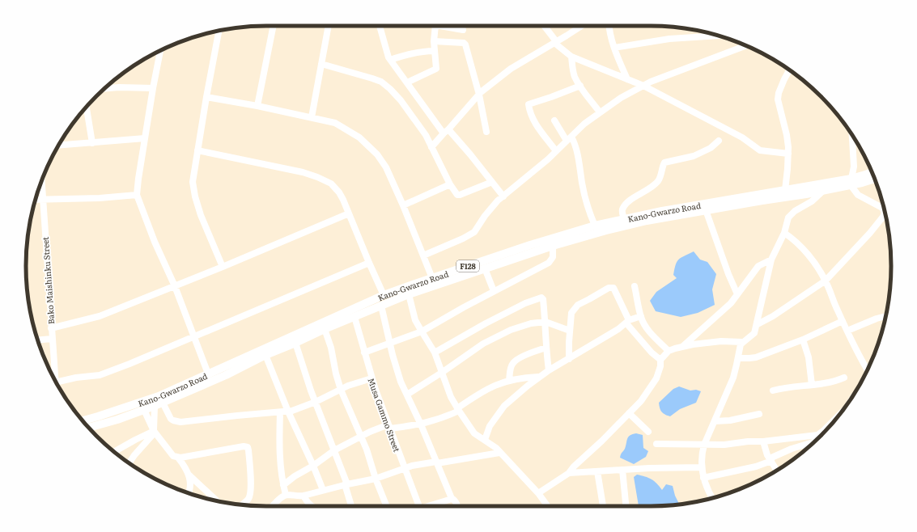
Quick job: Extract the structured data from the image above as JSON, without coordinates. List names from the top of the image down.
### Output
{
  "streets": {
    "main road": ["Kano-Gwarzo Road", "F128"],
    "street": ["Bako Maishinku Street", "Musa Gammo Street"]
  },
  "crossings": [
    ["Kano-Gwarzo Road", "Musa Gammo Street"]
  ]
}
